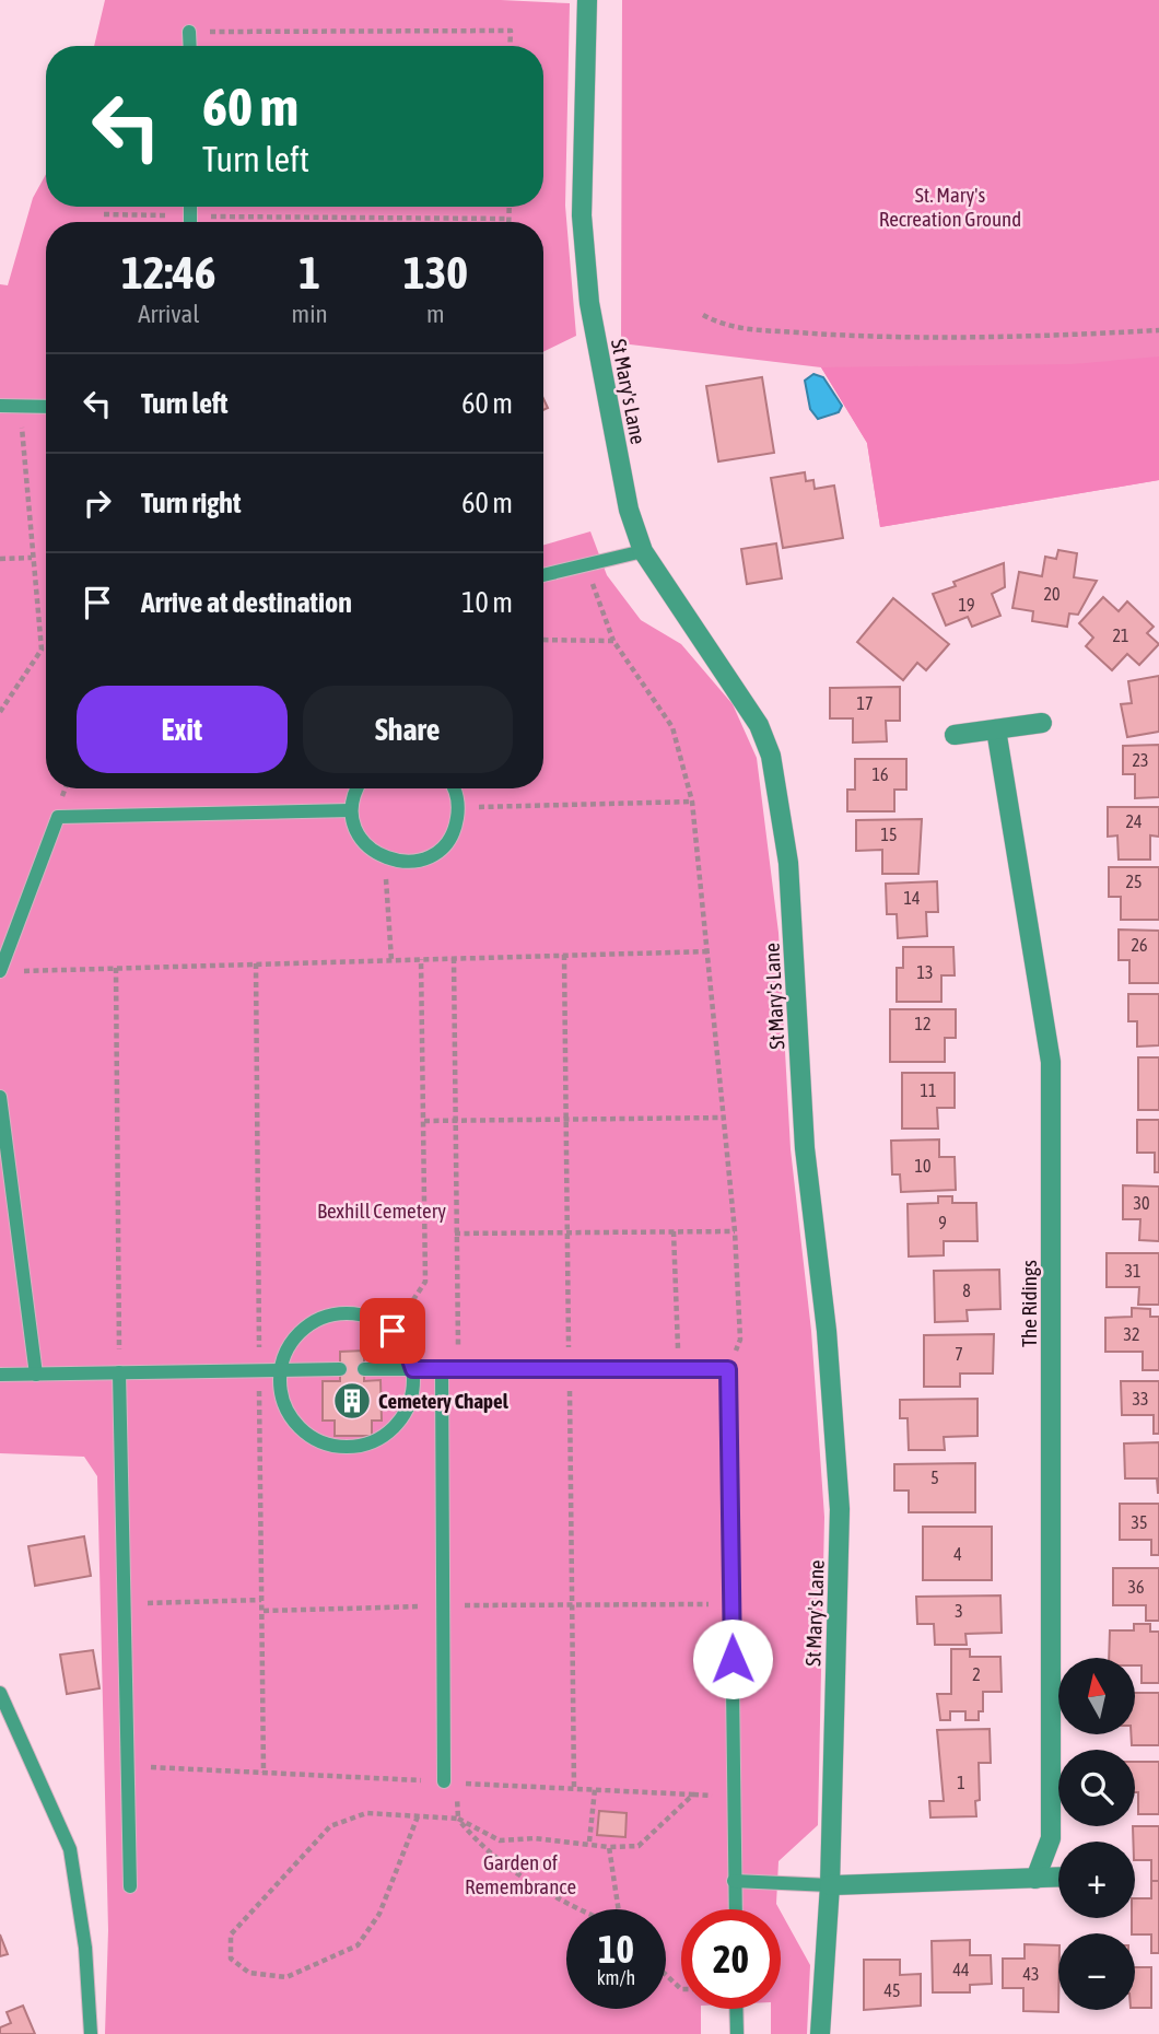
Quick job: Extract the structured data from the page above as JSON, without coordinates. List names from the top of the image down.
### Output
{
  "streets": {
    "street": ["St Mary's Lane", "The Ridings"]
  },
  "parks": ["St. Mary's Recreation Ground", "Bexhill Cemetery", "Garden of Remembrance"],
  "places": {
    "building": ["Cemetery Chapel"]
  },
  "house_numbers": [
    "20",
    "19",
    "21",
    "17",
    "23",
    "16",
    "24",
    "15",
    "25",
    "14",
    "26",
    "13",
    "12",
    "11",
    "10",
    "30",
    "9",
    "31",
    "8",
    "32",
    "7",
    "33",
    "5",
    "35",
    "4",
    "36",
    "3",
    "2",
    "1",
    "44",
    "43",
    "45"
  ],
  "north": "top",
  "page": {
    "turn": ["60 m", "Turn left"],
    "eta": [
      "12:46",
      "Arrival",
      "1",
      "min",
      "130",
      "m"
    ],
    "list": [
      {
        "name": "Turn left",
        "value": "60 m"
      },
      {
        "name": "Turn right",
        "value": "60 m"
      },
      {
        "name": "Arrive at destination",
        "value": "10 m"
      }
    ],
    "buttons": ["Exit", "Share"],
    "map_buttons": ["+", "−"],
    "speed": "10 km/h",
    "limit": "20"
  }
}
